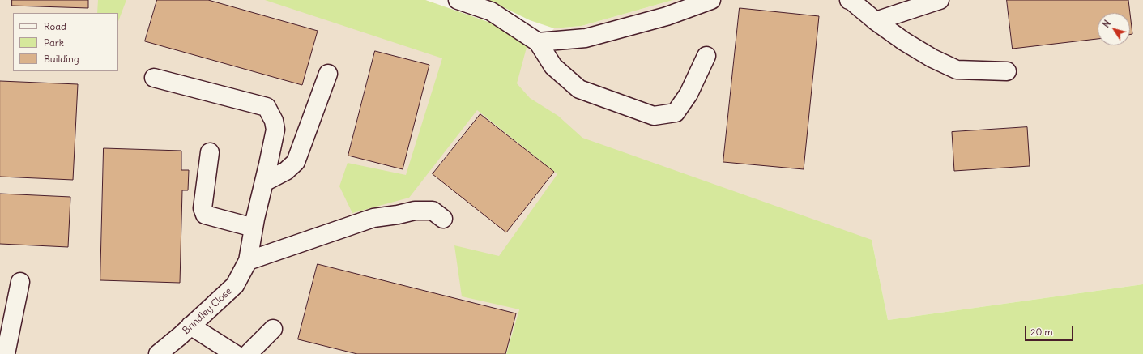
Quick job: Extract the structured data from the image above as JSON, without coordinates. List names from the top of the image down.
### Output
{
  "streets": {
    "street": ["Brindley Close"]
  },
  "legend": ["Road", "Park", "Building"],
  "scale_bar": "20 m",
  "north": "top left"
}
